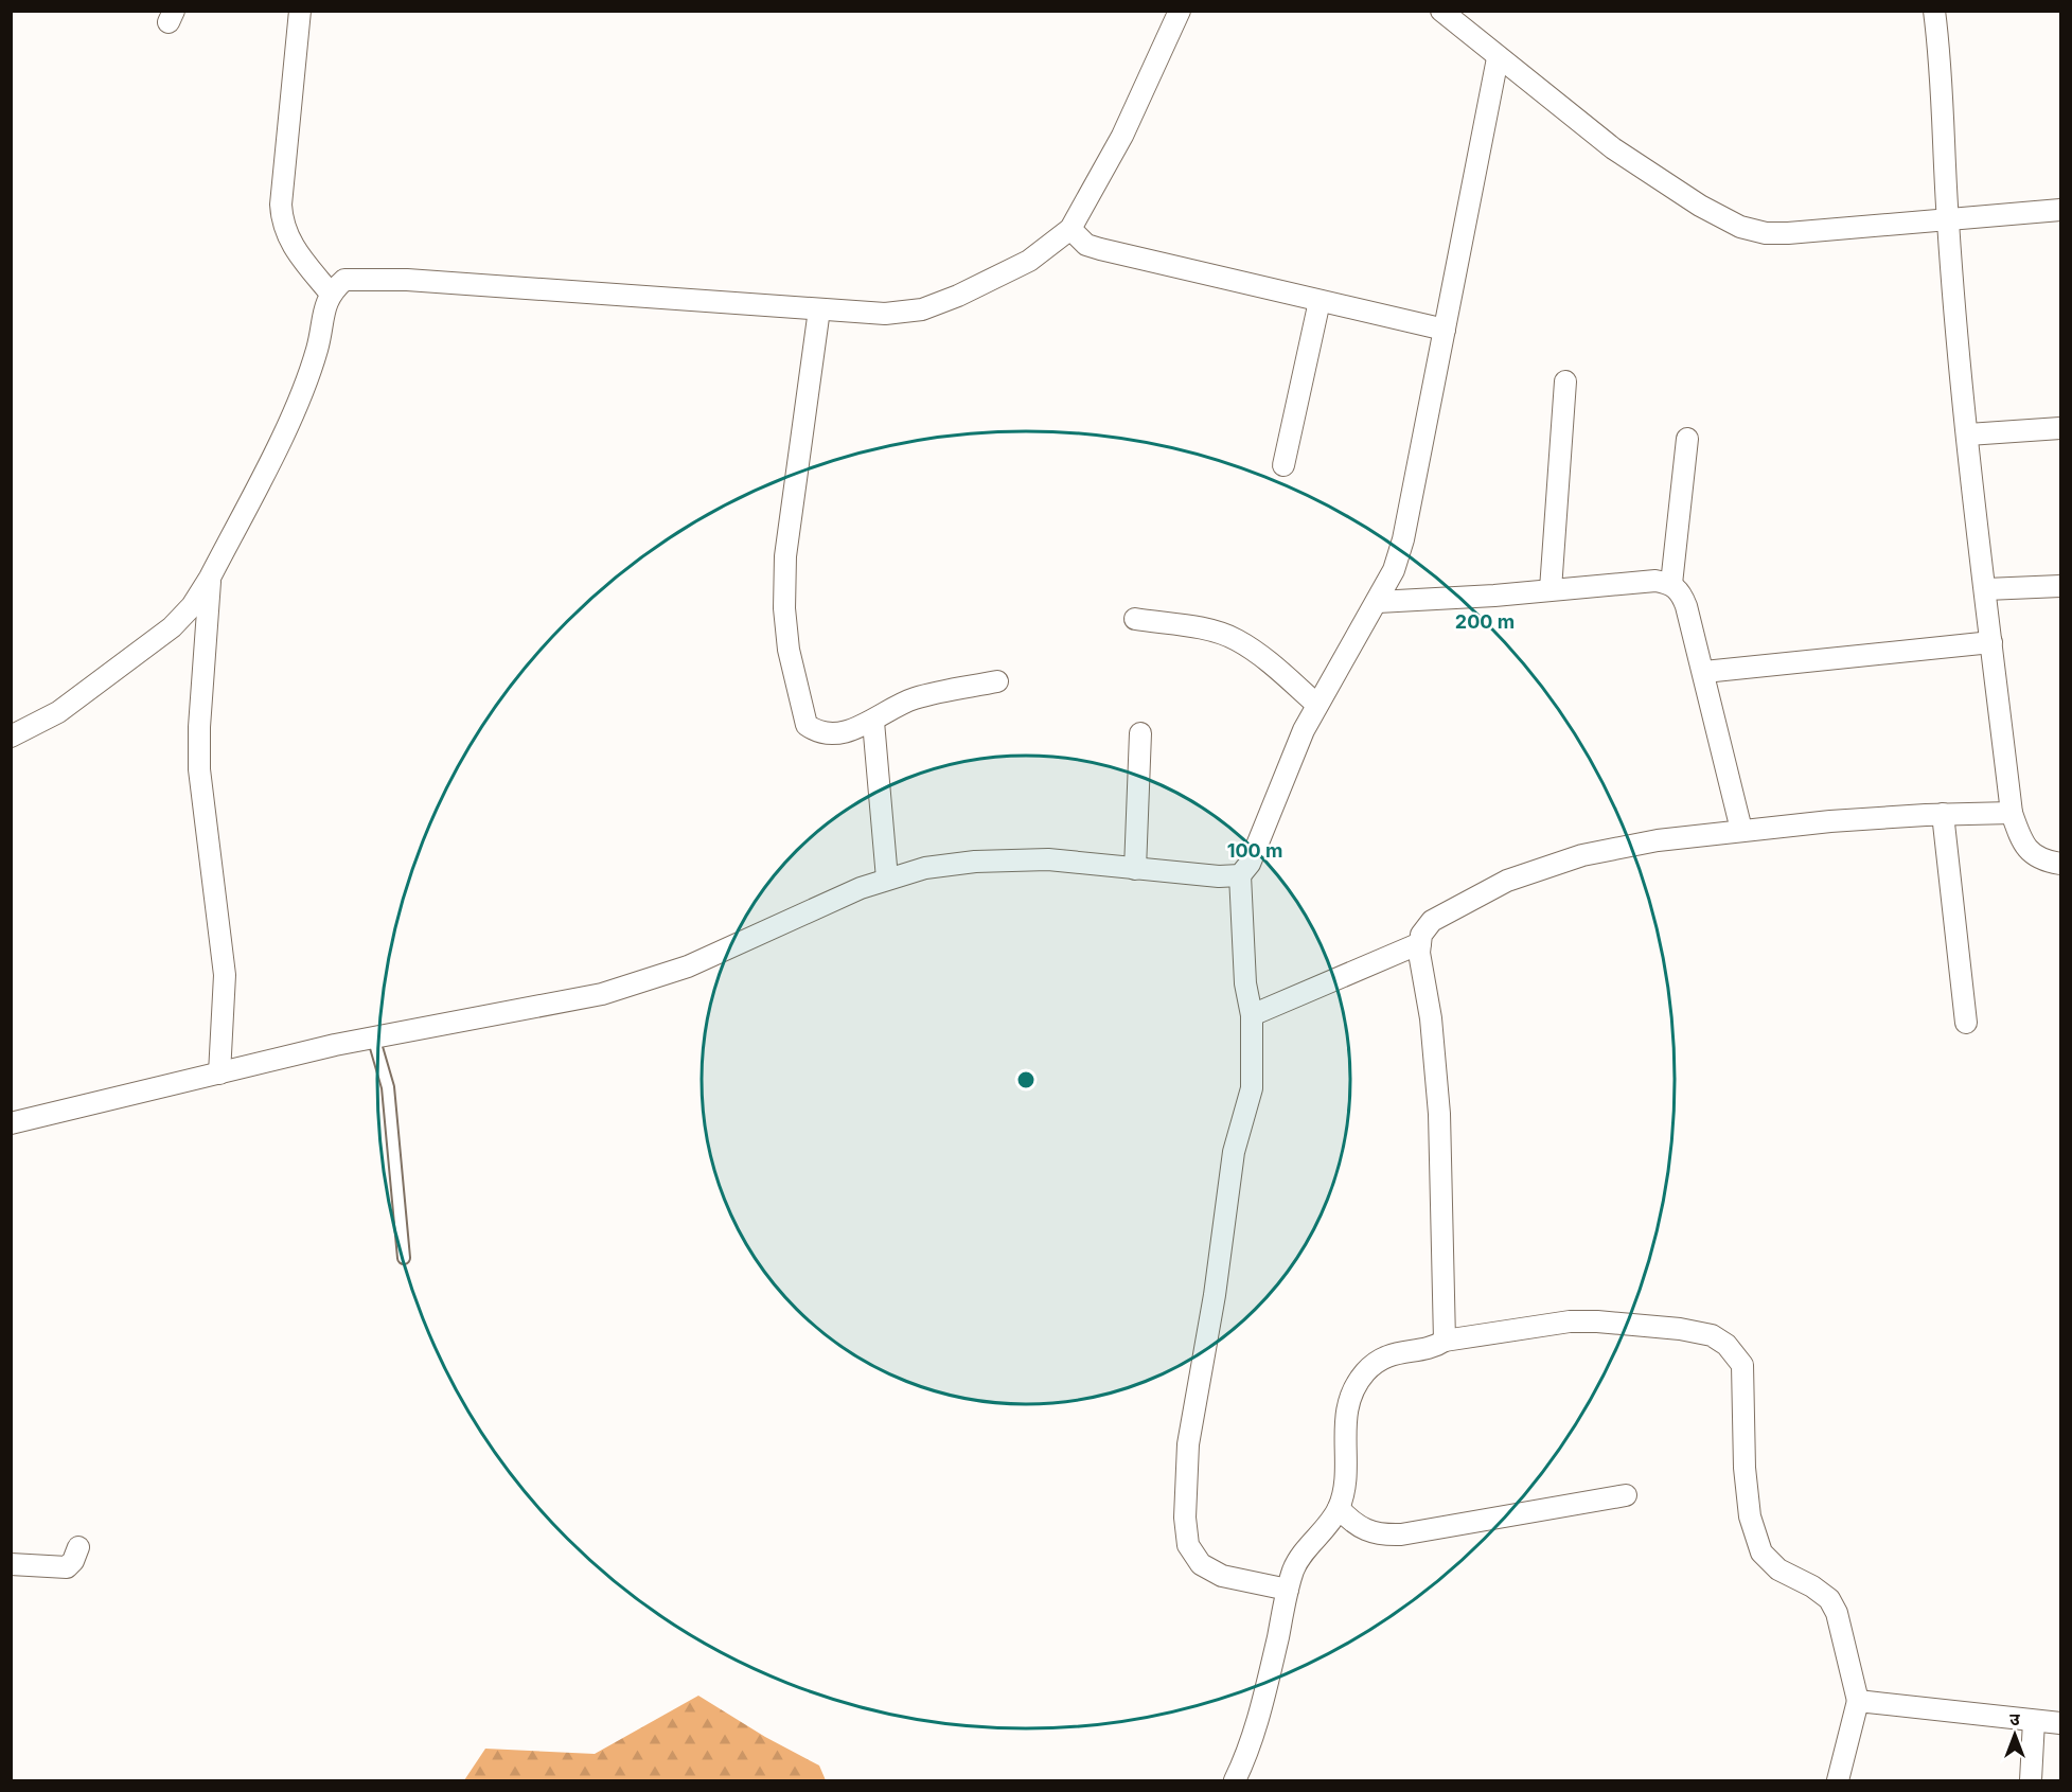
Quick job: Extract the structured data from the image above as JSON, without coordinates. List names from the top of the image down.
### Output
{
  "north": "top",
  "rings": ["200 m", "100 m"]
}
